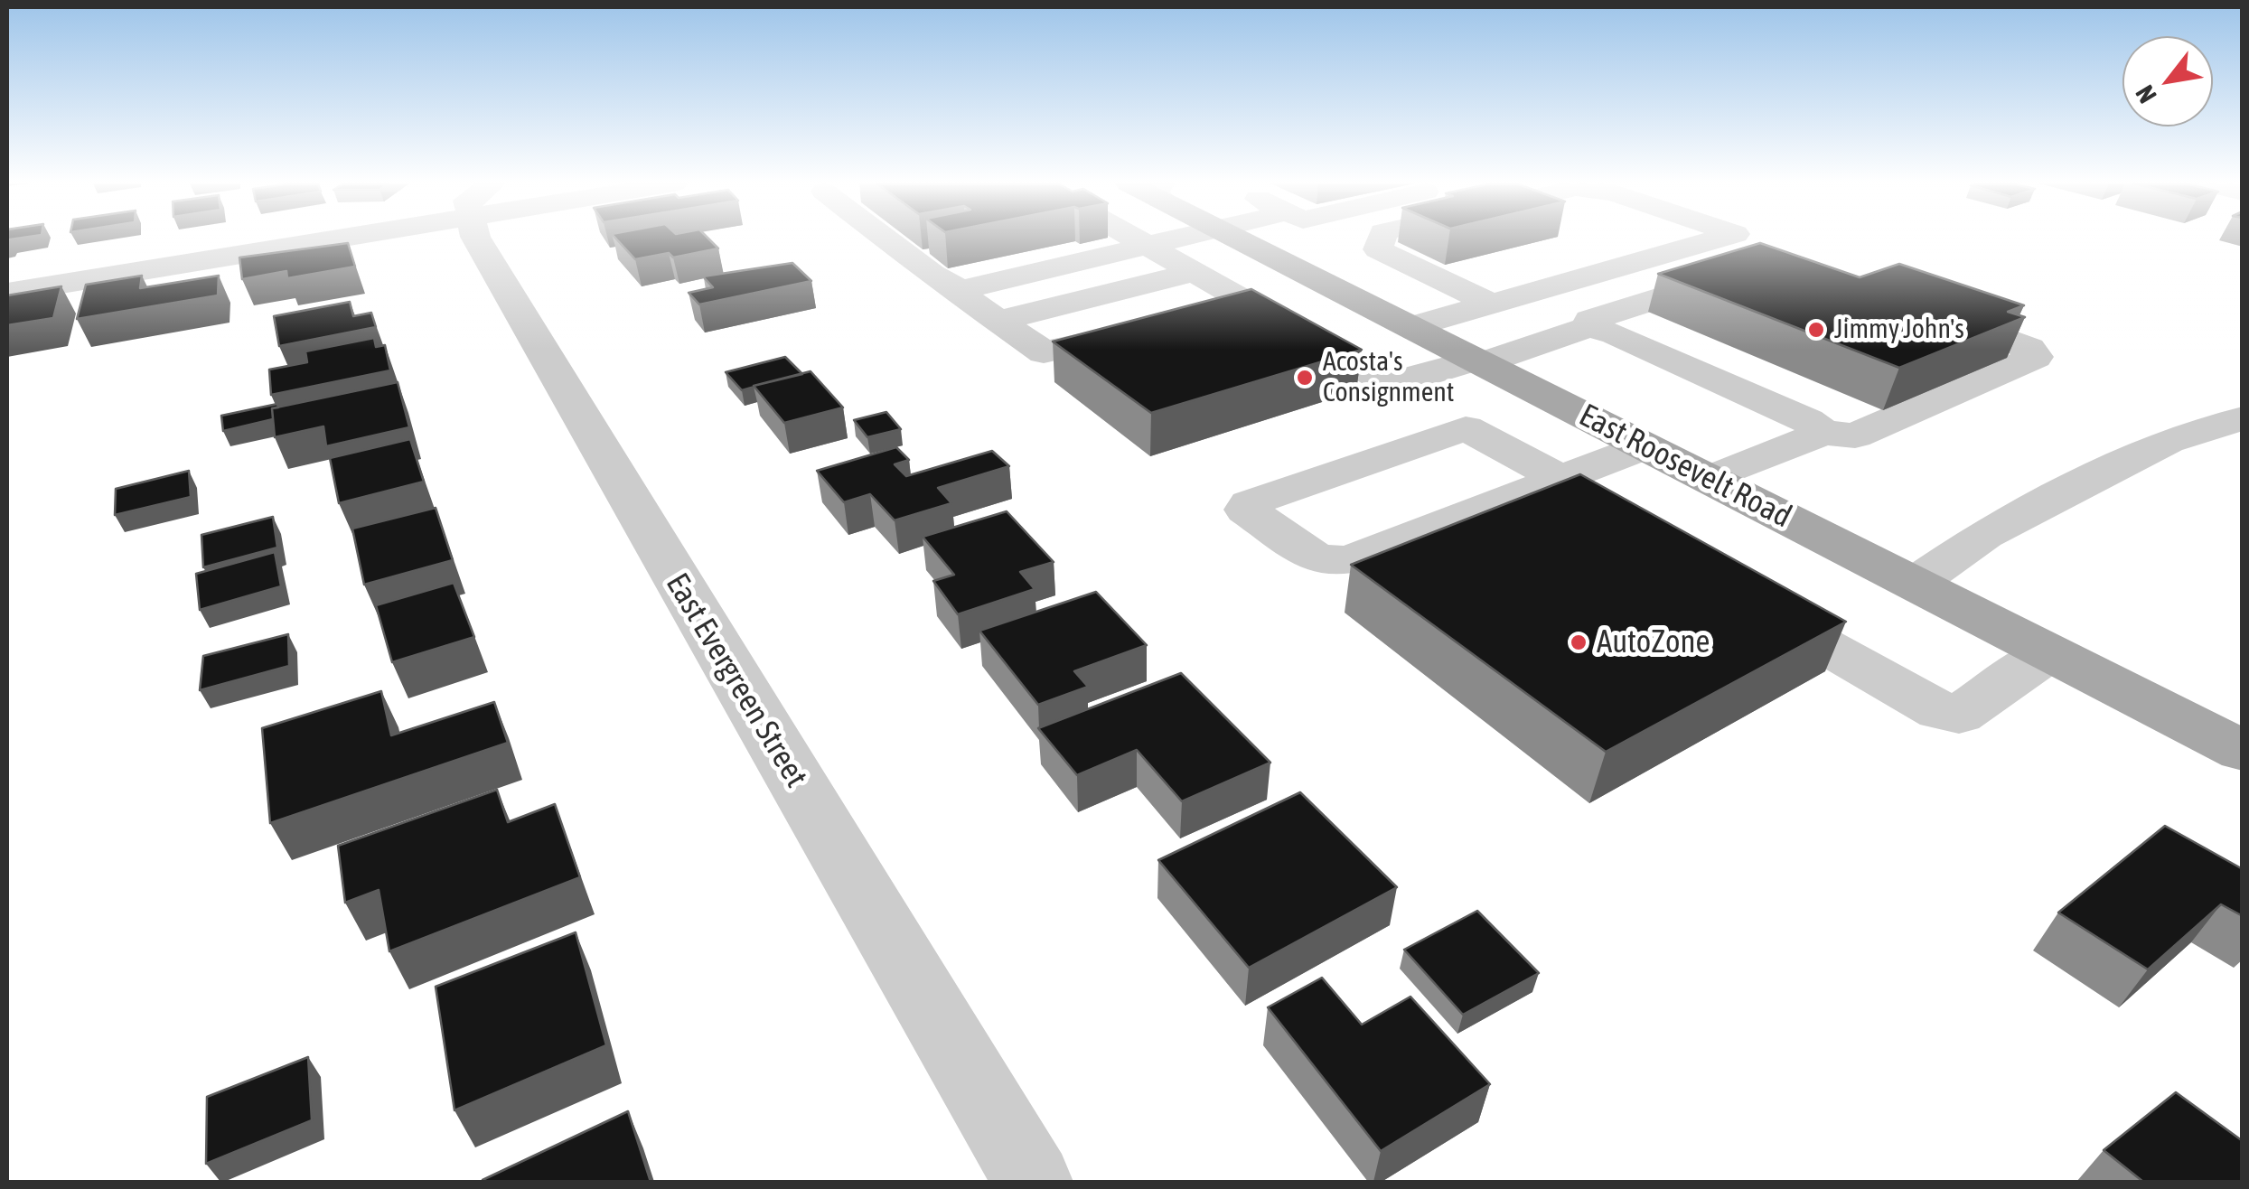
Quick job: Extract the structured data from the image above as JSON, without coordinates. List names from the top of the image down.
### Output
{
  "streets": {
    "main road": ["East Roosevelt Road"],
    "street": ["East Evergreen Street"]
  },
  "places": ["Jimmy John's", "Acosta's Consignment", "AutoZone"],
  "north": "bottom left"
}
